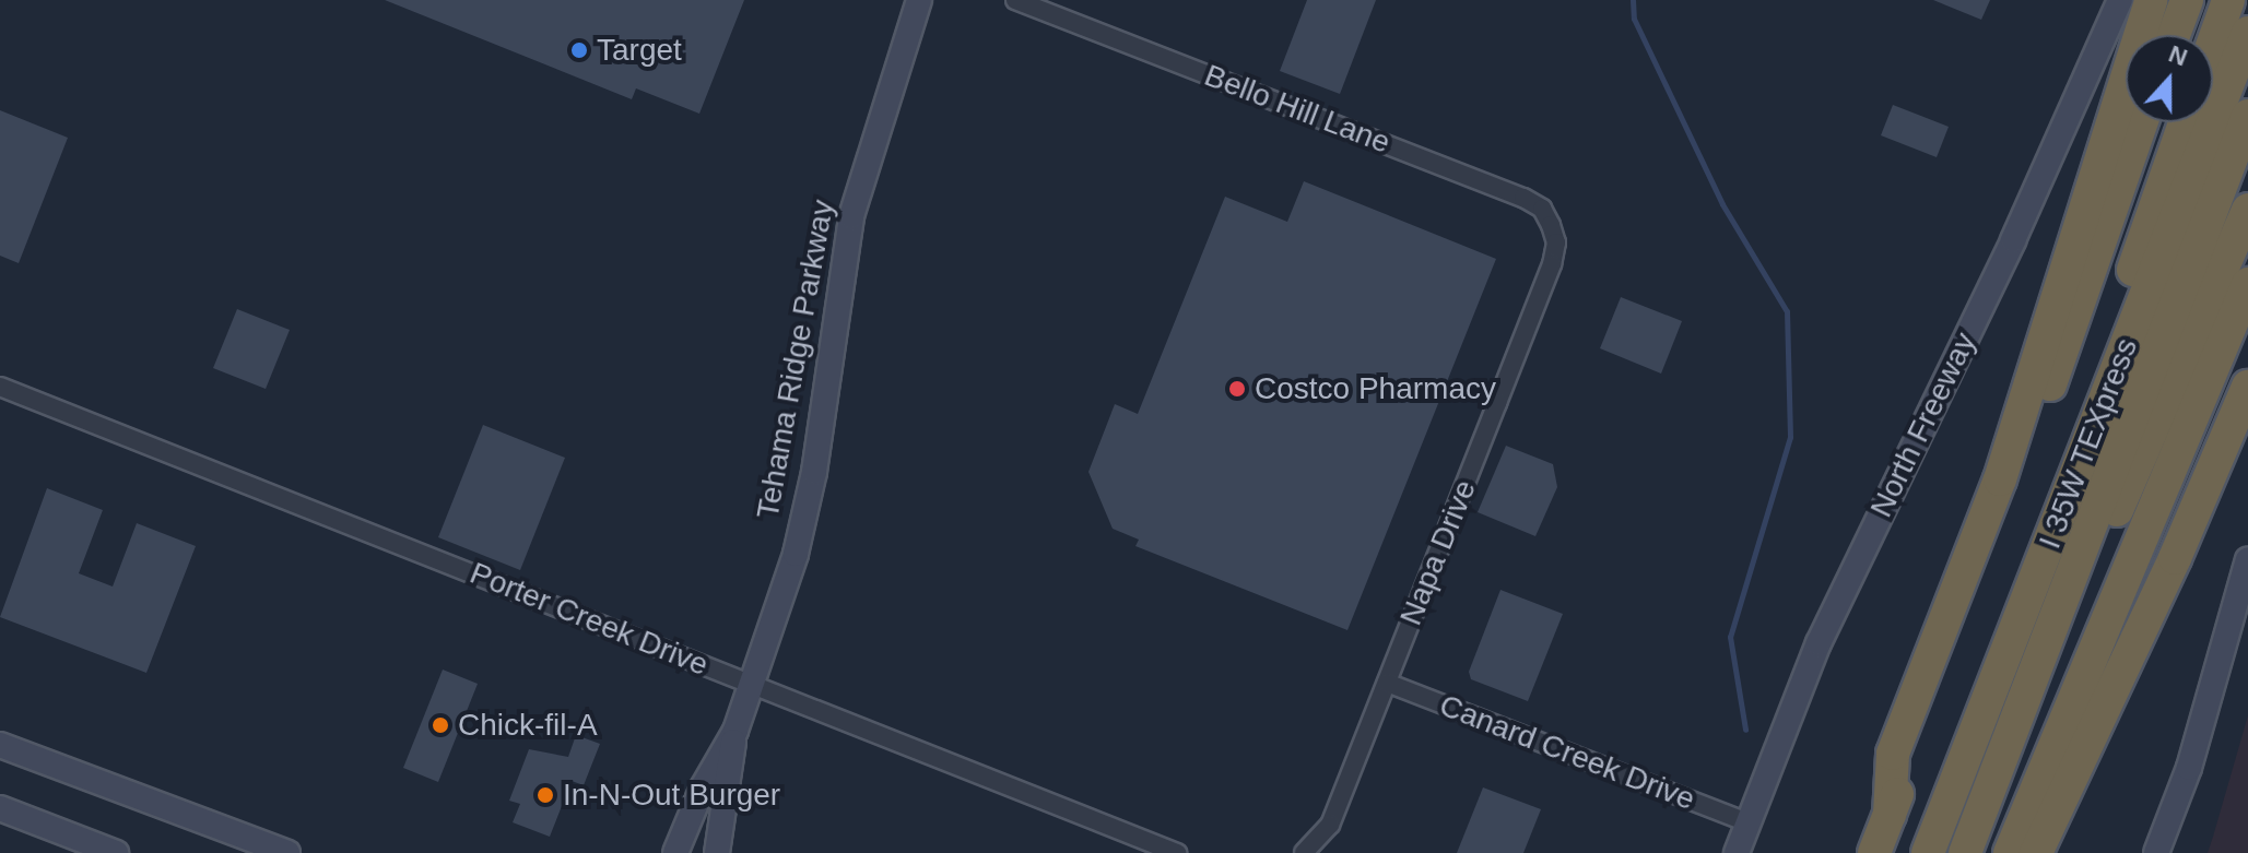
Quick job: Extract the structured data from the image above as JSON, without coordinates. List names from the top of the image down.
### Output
{
  "streets": {
    "highway": ["I 35W TEXpress"],
    "main road": ["Tehama Ridge Parkway", "North Freeway"],
    "street": [
      "Bello Hill Lane",
      "Napa Drive",
      "Porter Creek Drive",
      "Canard Creek Drive"
    ]
  },
  "crossings": [
    ["Bello Hill Lane", "Napa Drive"],
    ["Tehama Ridge Parkway", "Porter Creek Drive"],
    ["North Freeway", "Canard Creek Drive"],
    ["Napa Drive", "Canard Creek Drive"]
  ],
  "places": [
    "Target",
    "Costco Pharmacy",
    "Chick-fil-A",
    "In-N-Out Burger"
  ],
  "north": "top"
}
